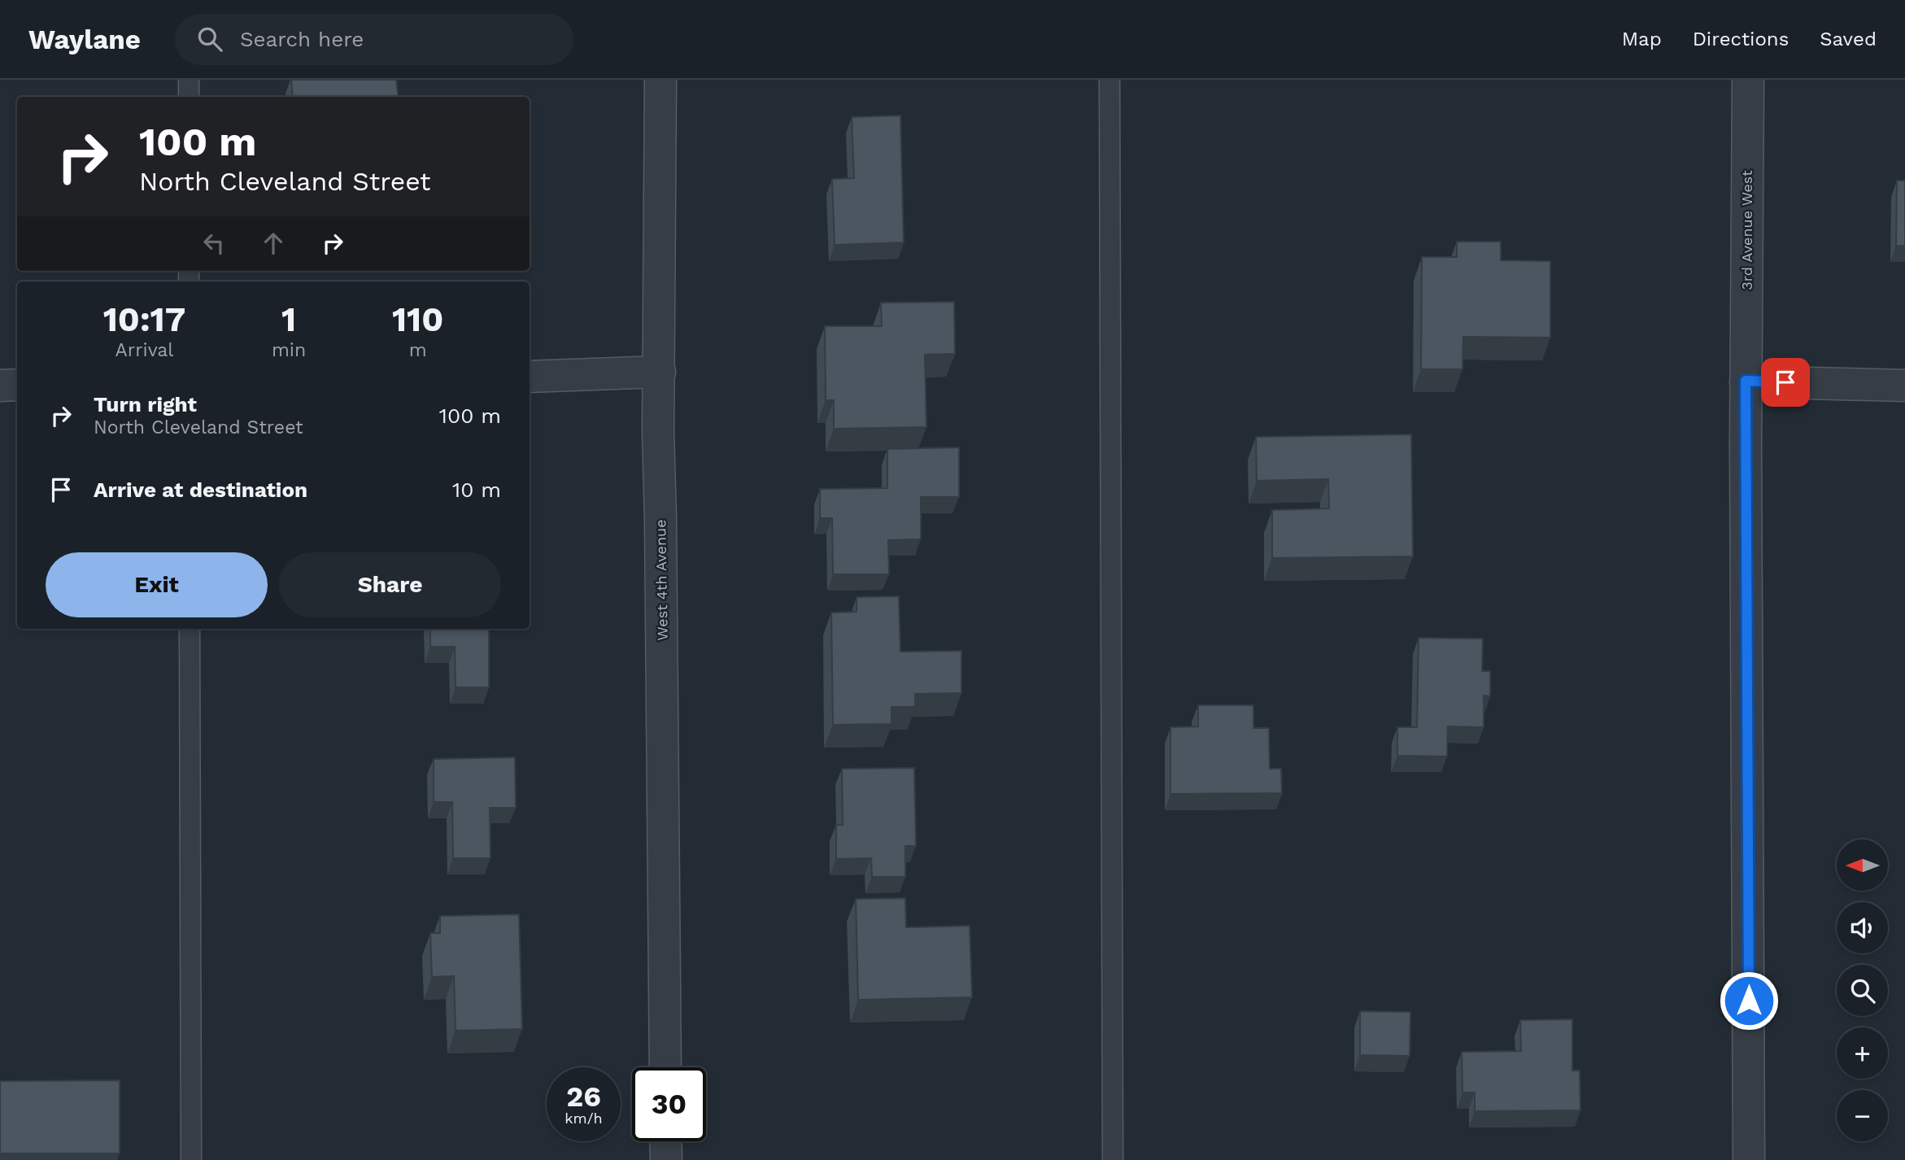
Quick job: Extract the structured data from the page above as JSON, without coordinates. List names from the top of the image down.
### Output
{
  "streets": {
    "street": ["3rd Avenue West", "West 4th Avenue"]
  },
  "north": "left",
  "page": {
    "header": "Waylane",
    "search": "Search here",
    "nav": ["Map", "Directions", "Saved"],
    "turn": ["100 m", "North Cleveland Street"],
    "eta": [
      "10:17",
      "Arrival",
      "1",
      "min",
      "110",
      "m"
    ],
    "list": [
      {
        "name": "Turn right",
        "note": "North Cleveland Street",
        "value": "100 m"
      },
      {
        "name": "Arrive at destination",
        "value": "10 m"
      }
    ],
    "buttons": ["Exit", "Share"],
    "map_buttons": ["+", "−"],
    "speed": "26 km/h",
    "limit": "30"
  }
}
